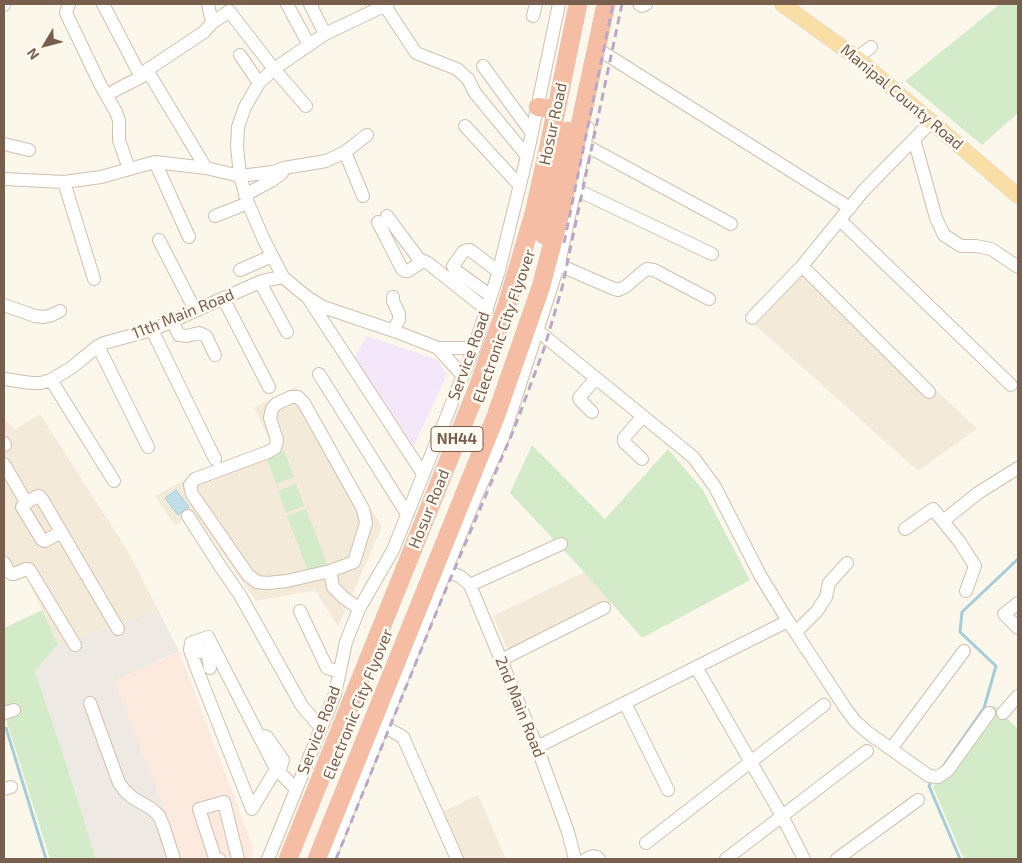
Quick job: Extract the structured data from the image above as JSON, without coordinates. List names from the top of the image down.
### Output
{
  "streets": {
    "highway": ["Hosur Road", "Electronic City Flyover", "NH44"],
    "main road": ["Manipal County Road"],
    "street": ["11th Main Road", "Service Road", "2nd Main Road"]
  },
  "north": "bottom left"
}
